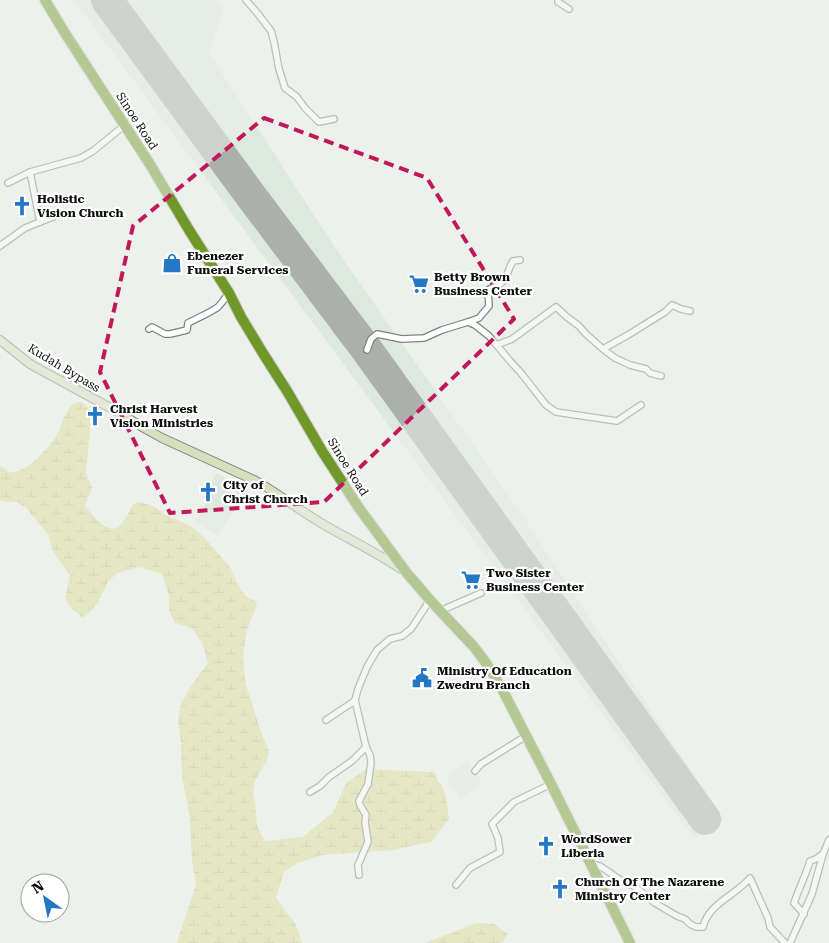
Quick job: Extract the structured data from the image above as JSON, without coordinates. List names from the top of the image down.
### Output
{
  "streets": {
    "highway": ["Sinoe Road"],
    "street": ["Kudah Bypass"]
  },
  "crossings": [
    ["Sinoe Road", "Kudah Bypass"]
  ],
  "places": {
    "church": [
      "Holistic Vision Church",
      "Christ Harvest Vision Ministries",
      "City of Christ Church",
      "WordSower Liberia",
      "Church Of The Nazarene Ministry Center"
    ],
    "shop": ["Ebenezer Funeral Services"],
    "supermarket": ["Betty Brown Business Center", "Two Sister Business Center"],
    "public building": ["Ministry Of Education Zwedru Branch"]
  },
  "north": "top left"
}
